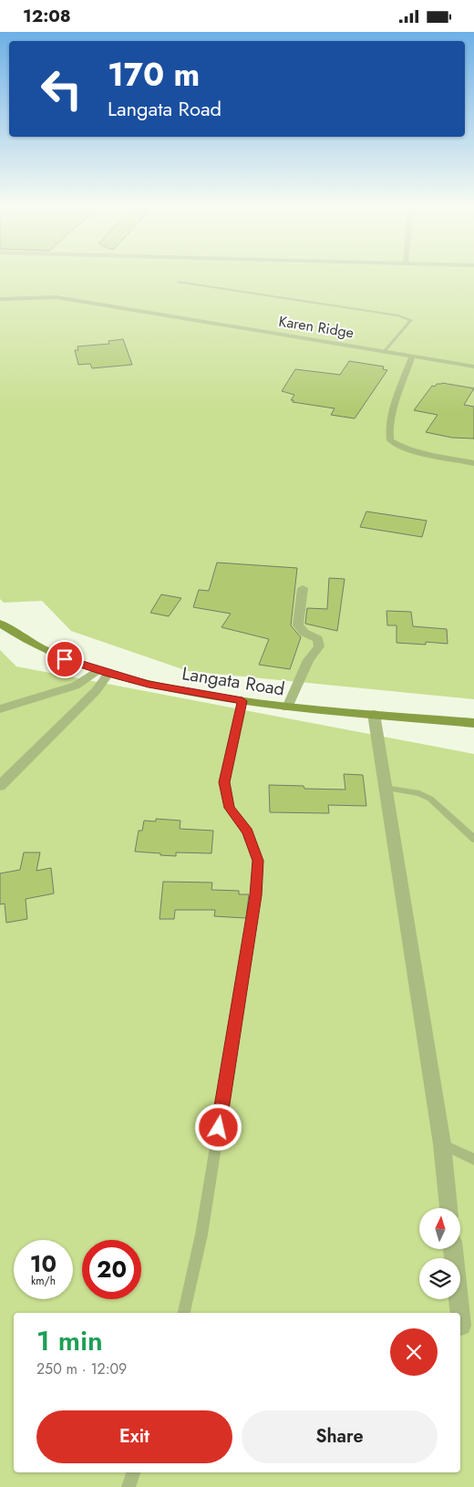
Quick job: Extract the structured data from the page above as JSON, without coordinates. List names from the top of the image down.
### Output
{
  "streets": {
    "main road": ["Langata Road"],
    "street": ["Karen Ridge"]
  },
  "north": "top",
  "page": {
    "status": "12:08",
    "turn": ["170 m", "Langata Road"],
    "speed": "10 km/h",
    "limit": "20",
    "heading": ["1 min", "250 m · 12:09"],
    "buttons": ["Exit", "Share"]
  }
}
